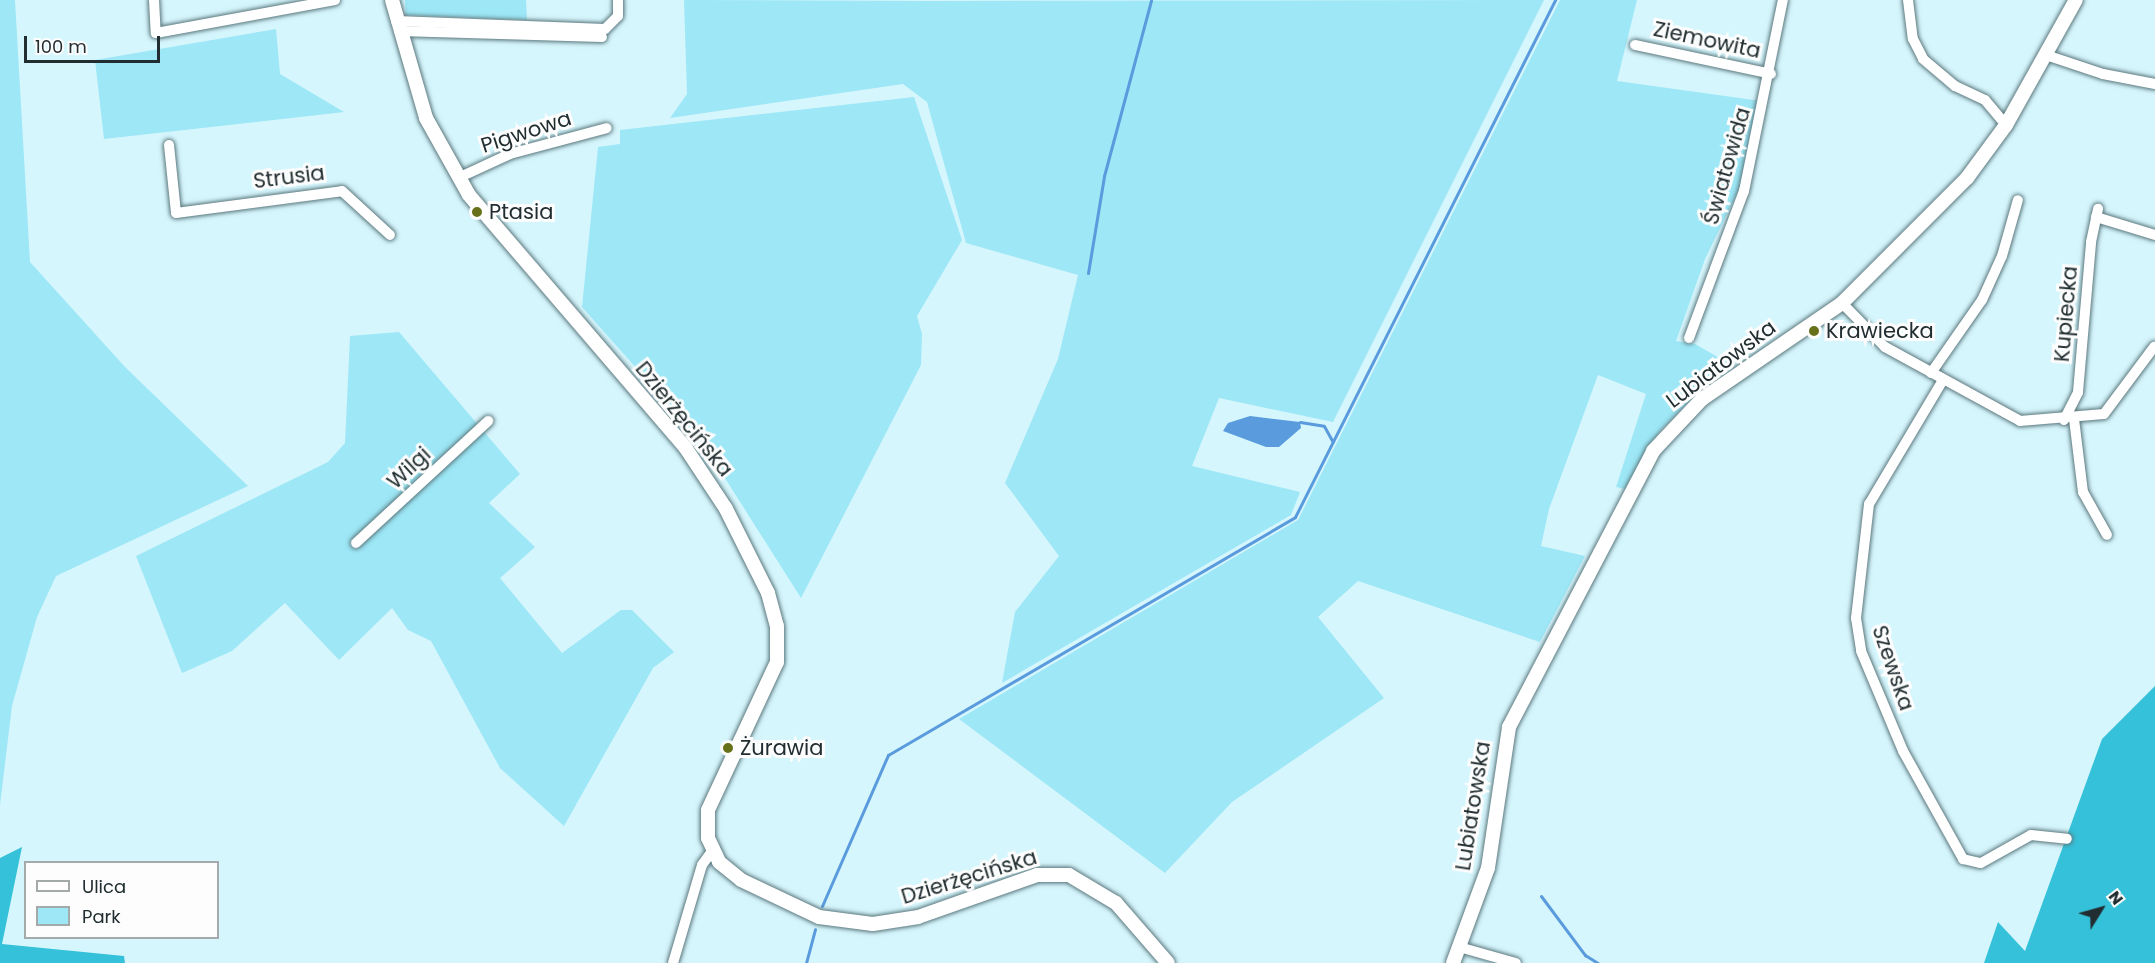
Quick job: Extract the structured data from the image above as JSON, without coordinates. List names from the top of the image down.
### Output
{
  "streets": {
    "street": [
      "Ziemowita",
      "Pigwowa",
      "Światowida",
      "Strusia",
      "Kupiecka",
      "Lubiatowska",
      "Dzierżęcińska",
      "Wilgi",
      "Szewska"
    ]
  },
  "crossings": [
    ["Ziemowita", "Światowida"],
    ["Pigwowa", "Dzierżęcińska"]
  ],
  "places": ["Ptasia", "Krawiecka", "Żurawia"],
  "legend": ["Ulica", "Park"],
  "scale_bar": "100 m",
  "north": "top right"
}
